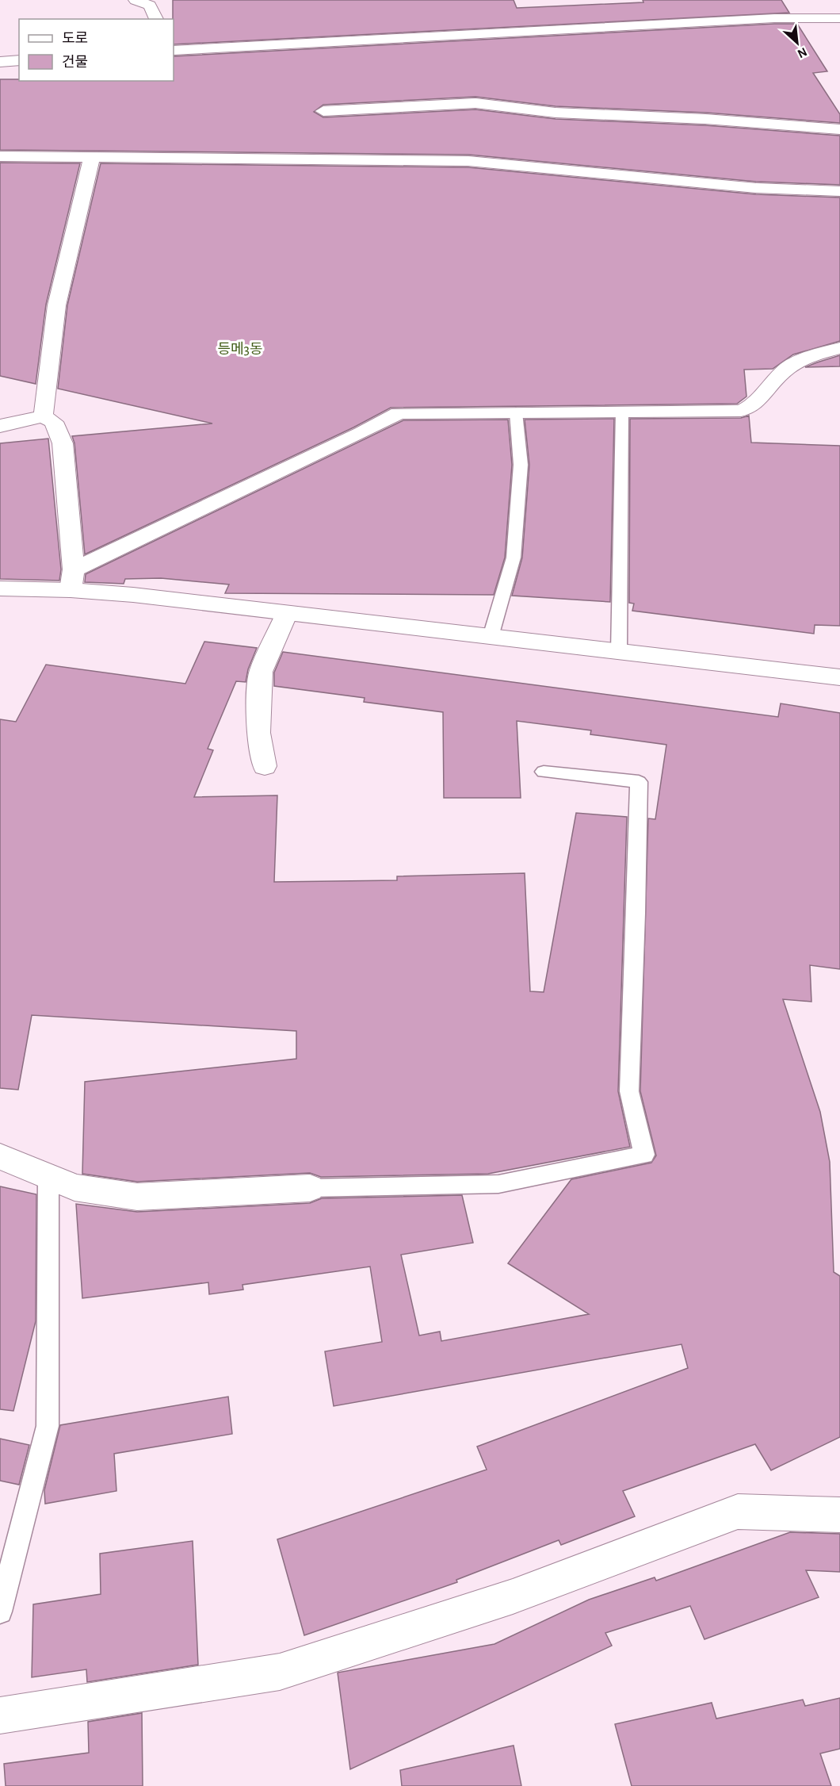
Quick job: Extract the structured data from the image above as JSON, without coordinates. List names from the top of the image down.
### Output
{
  "districts": ["등메3동"],
  "legend": ["도로", "건물"],
  "north": "bottom right"
}
